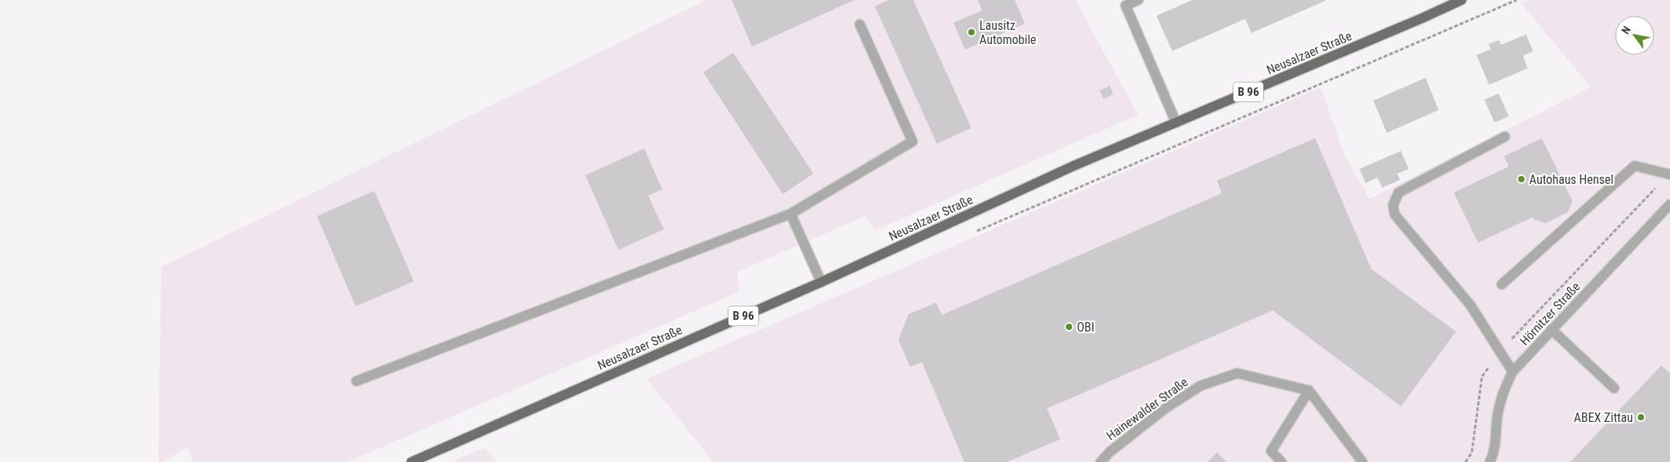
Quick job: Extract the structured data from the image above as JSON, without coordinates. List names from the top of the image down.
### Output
{
  "streets": {
    "main road": ["Neusalzaer Straße", "B 96"],
    "street": ["Hörnitzer Straße", "Hainewalder Straße"]
  },
  "places": [
    "Lausitz Automobile",
    "Autohaus Hensel",
    "OBI",
    "ABEX Zittau"
  ],
  "north": "top left"
}
